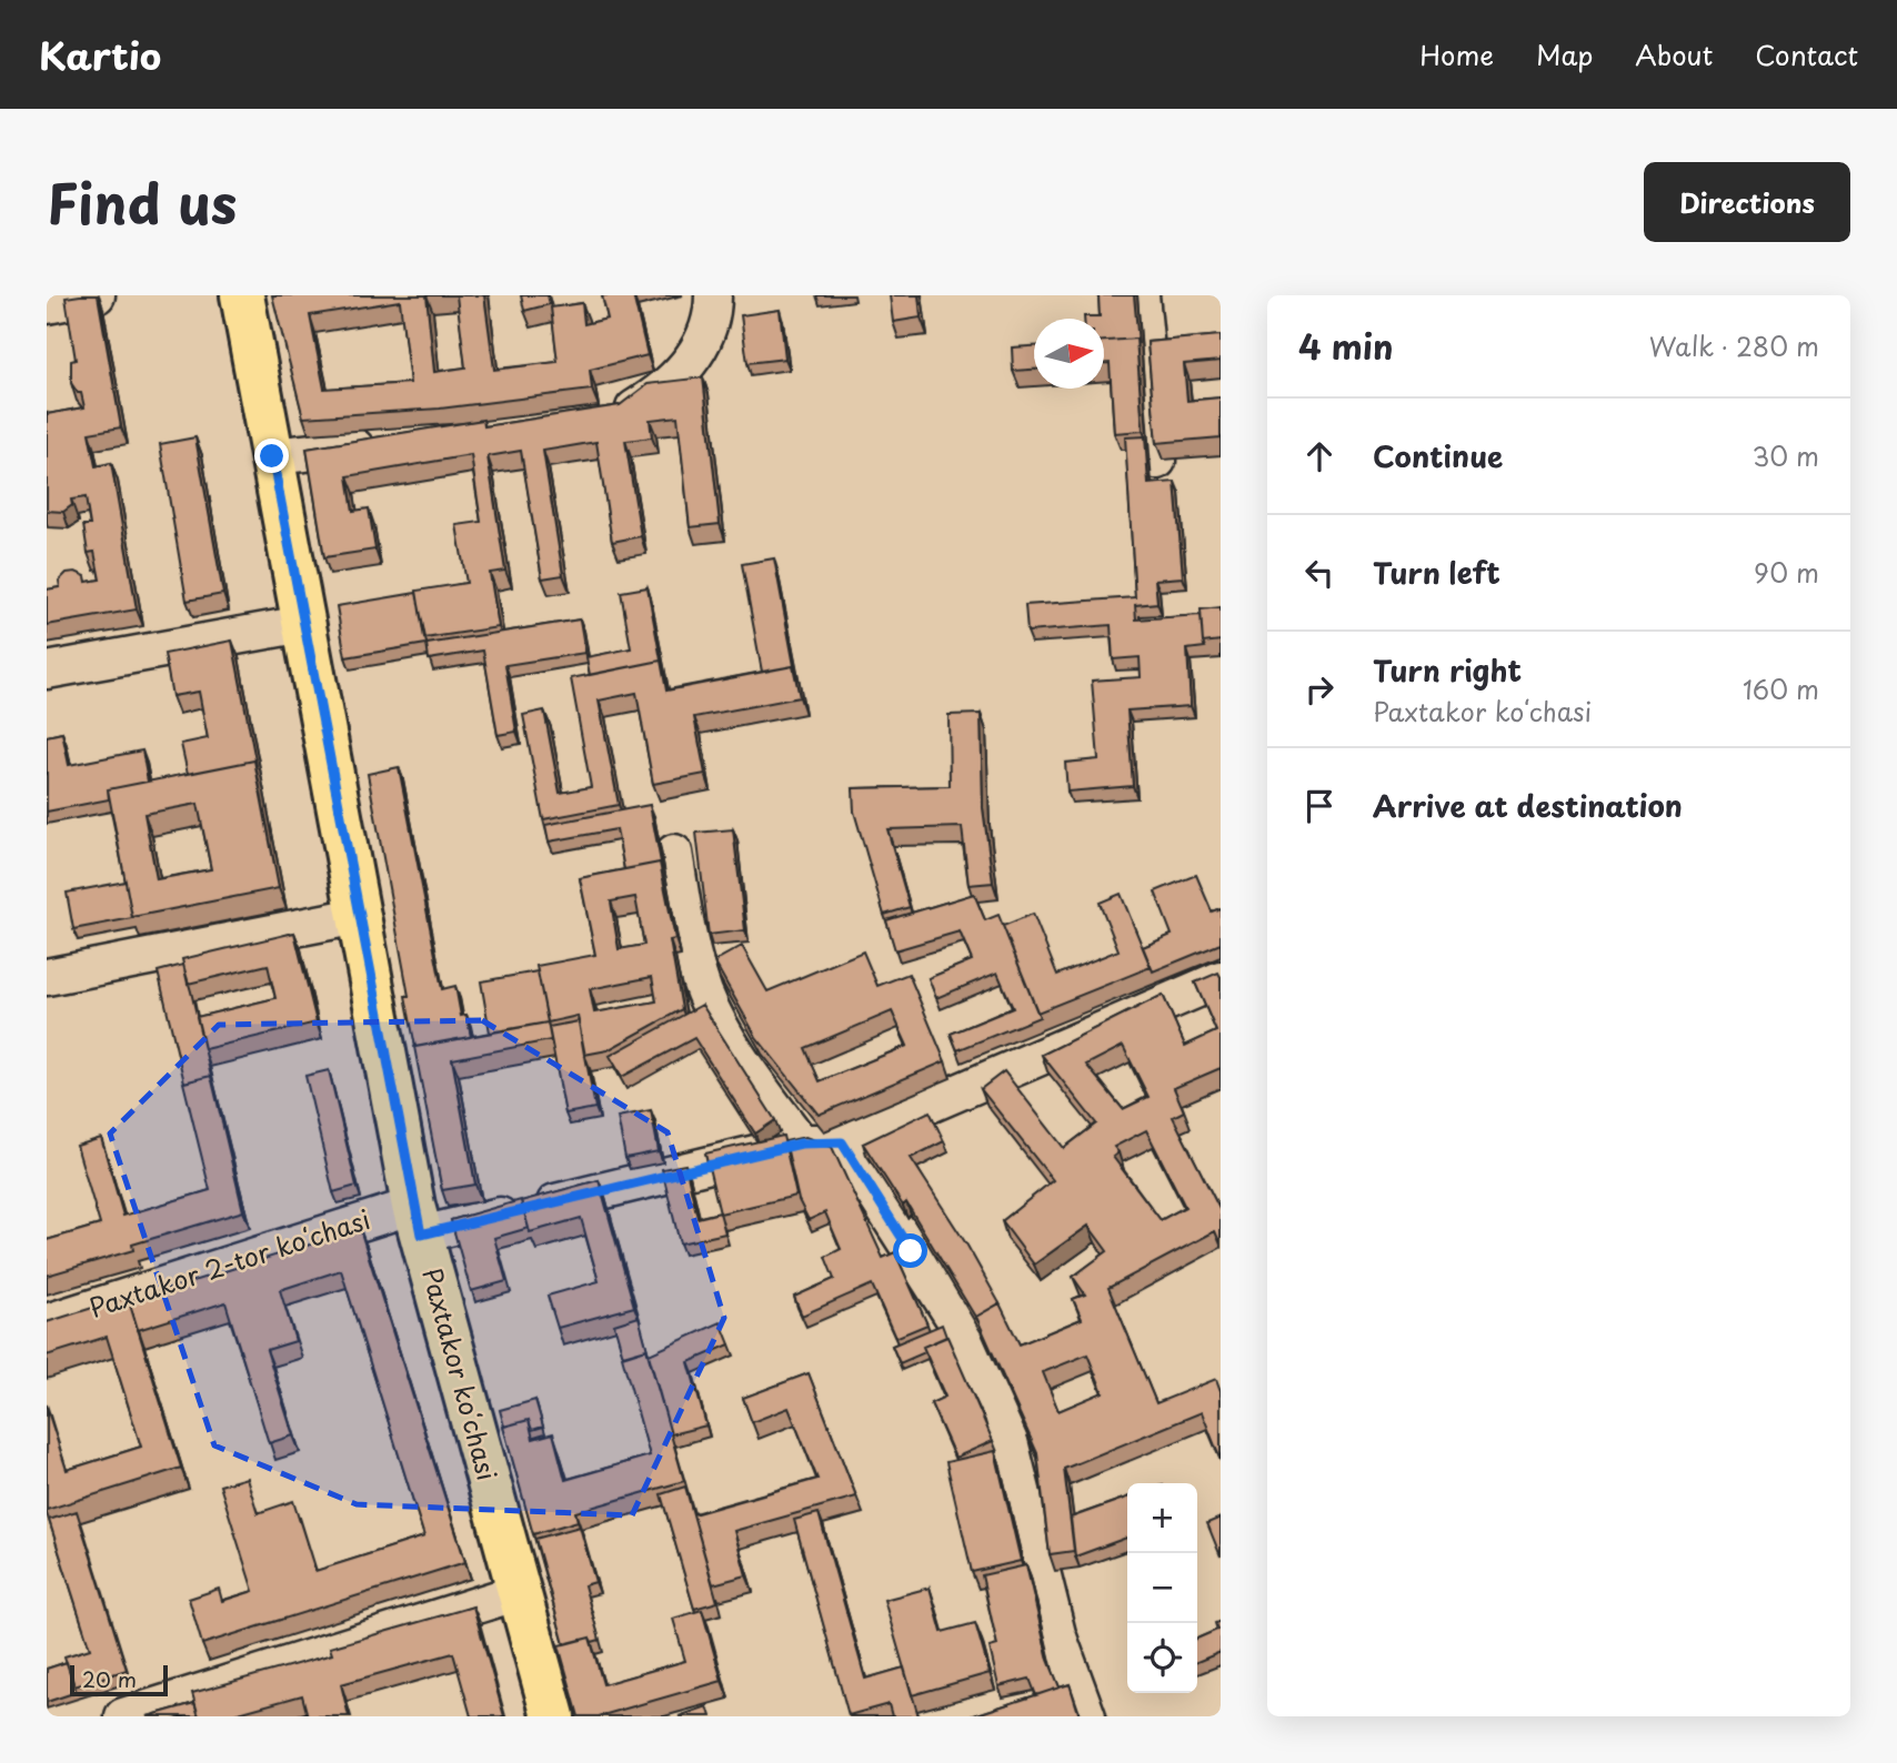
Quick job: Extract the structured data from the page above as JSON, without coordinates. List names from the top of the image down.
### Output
{
  "streets": {
    "main road": ["Paxtakor koʻchasi"],
    "street": ["Paxtakor 2-tor koʻchasi"]
  },
  "crossings": [
    ["Paxtakor 2-tor koʻchasi", "Paxtakor koʻchasi"]
  ],
  "scale_bar": "20 m",
  "north": "right",
  "page": {
    "header": "Kartio",
    "nav": [
      "Home",
      "Map",
      "About",
      "Contact"
    ],
    "title": "Find us",
    "buttons": "Directions",
    "heading": ["4 min", "Walk · 280 m"],
    "list": [
      ["Continue", "30 m"],
      ["Turn left", "90 m"],
      ["Turn right", "Paxtakor koʻchasi", "160 m"],
      "Arrive at destination"
    ],
    "map_buttons": ["+", "−"],
    "scale": "20 m"
  }
}
